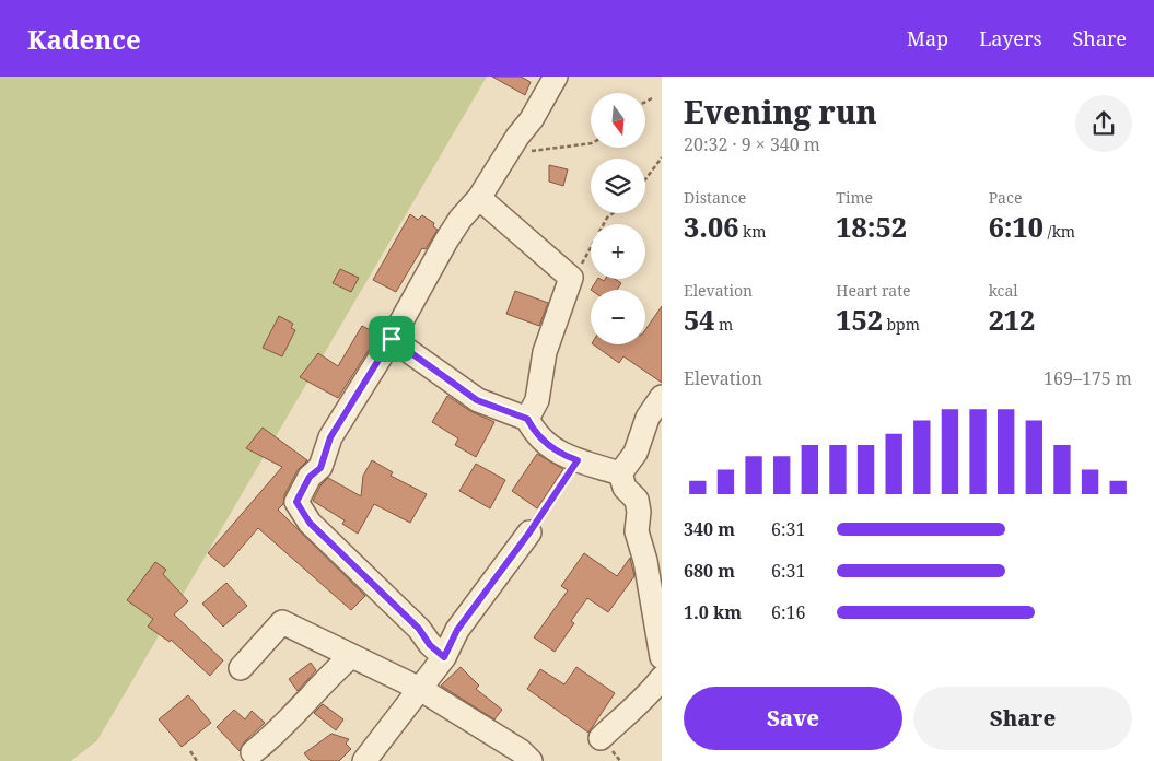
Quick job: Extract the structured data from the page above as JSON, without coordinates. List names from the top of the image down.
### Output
{
  "north": "bottom",
  "page": {
    "header": "Kadence",
    "nav": ["Map", "Layers", "Share"],
    "heading": ["Evening run", "20:32 · 9 × 340 m"],
    "map_buttons": ["+", "−"],
    "stats": [
      ["Distance", "3.06 km"],
      ["Time", "18:52"],
      ["Pace", "6:10 /km"],
      ["Elevation", "54 m"],
      ["Heart rate", "152 bpm"],
      ["kcal", "212"]
    ],
    "chart": ["Elevation", "169–175 m"],
    "list": [
      {
        "name": "340 m",
        "note": "6:31"
      },
      {
        "name": "680 m",
        "note": "6:31"
      },
      {
        "name": "1.0 km",
        "note": "6:16"
      }
    ],
    "buttons": ["Save", "Share"]
  }
}
